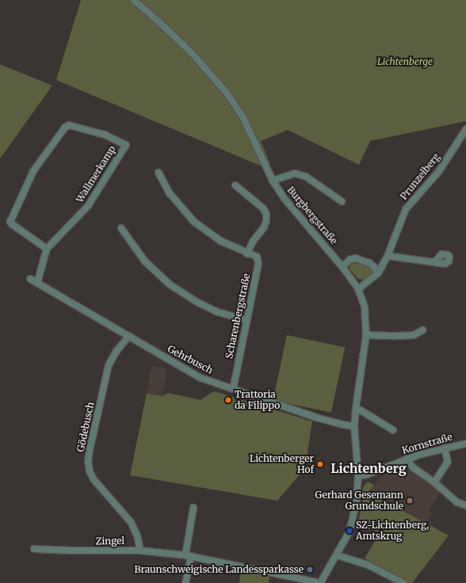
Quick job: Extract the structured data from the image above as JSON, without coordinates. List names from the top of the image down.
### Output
{
  "streets": {
    "street": [
      "Wallmerkamp",
      "Prunzelberg",
      "Burgbergstraße",
      "Scharenbergstraße",
      "Gehrbusch",
      "Gödebusch",
      "Kornstraße",
      "Zingel"
    ]
  },
  "crossings": [
    ["Wallmerkamp", "Gehrbusch"],
    ["Prunzelberg", "Burgbergstraße"],
    ["Burgbergstraße", "Gehrbusch"],
    ["Burgbergstraße", "Kornstraße"],
    ["Burgbergstraße", "Zingel"],
    ["Scharenbergstraße", "Gehrbusch"],
    ["Gehrbusch", "Gödebusch"],
    ["Gödebusch", "Zingel"]
  ],
  "districts": ["Lichtenberg"],
  "parks": ["Lichtenberge"],
  "places": [
    "Trattoria da Filippo",
    "Lichtenberger Hof",
    "Gerhard Gesemann Grundschule",
    "SZ-Lichtenberg, Amtskrug",
    "Braunschweigische Landessparkasse"
  ]
}
